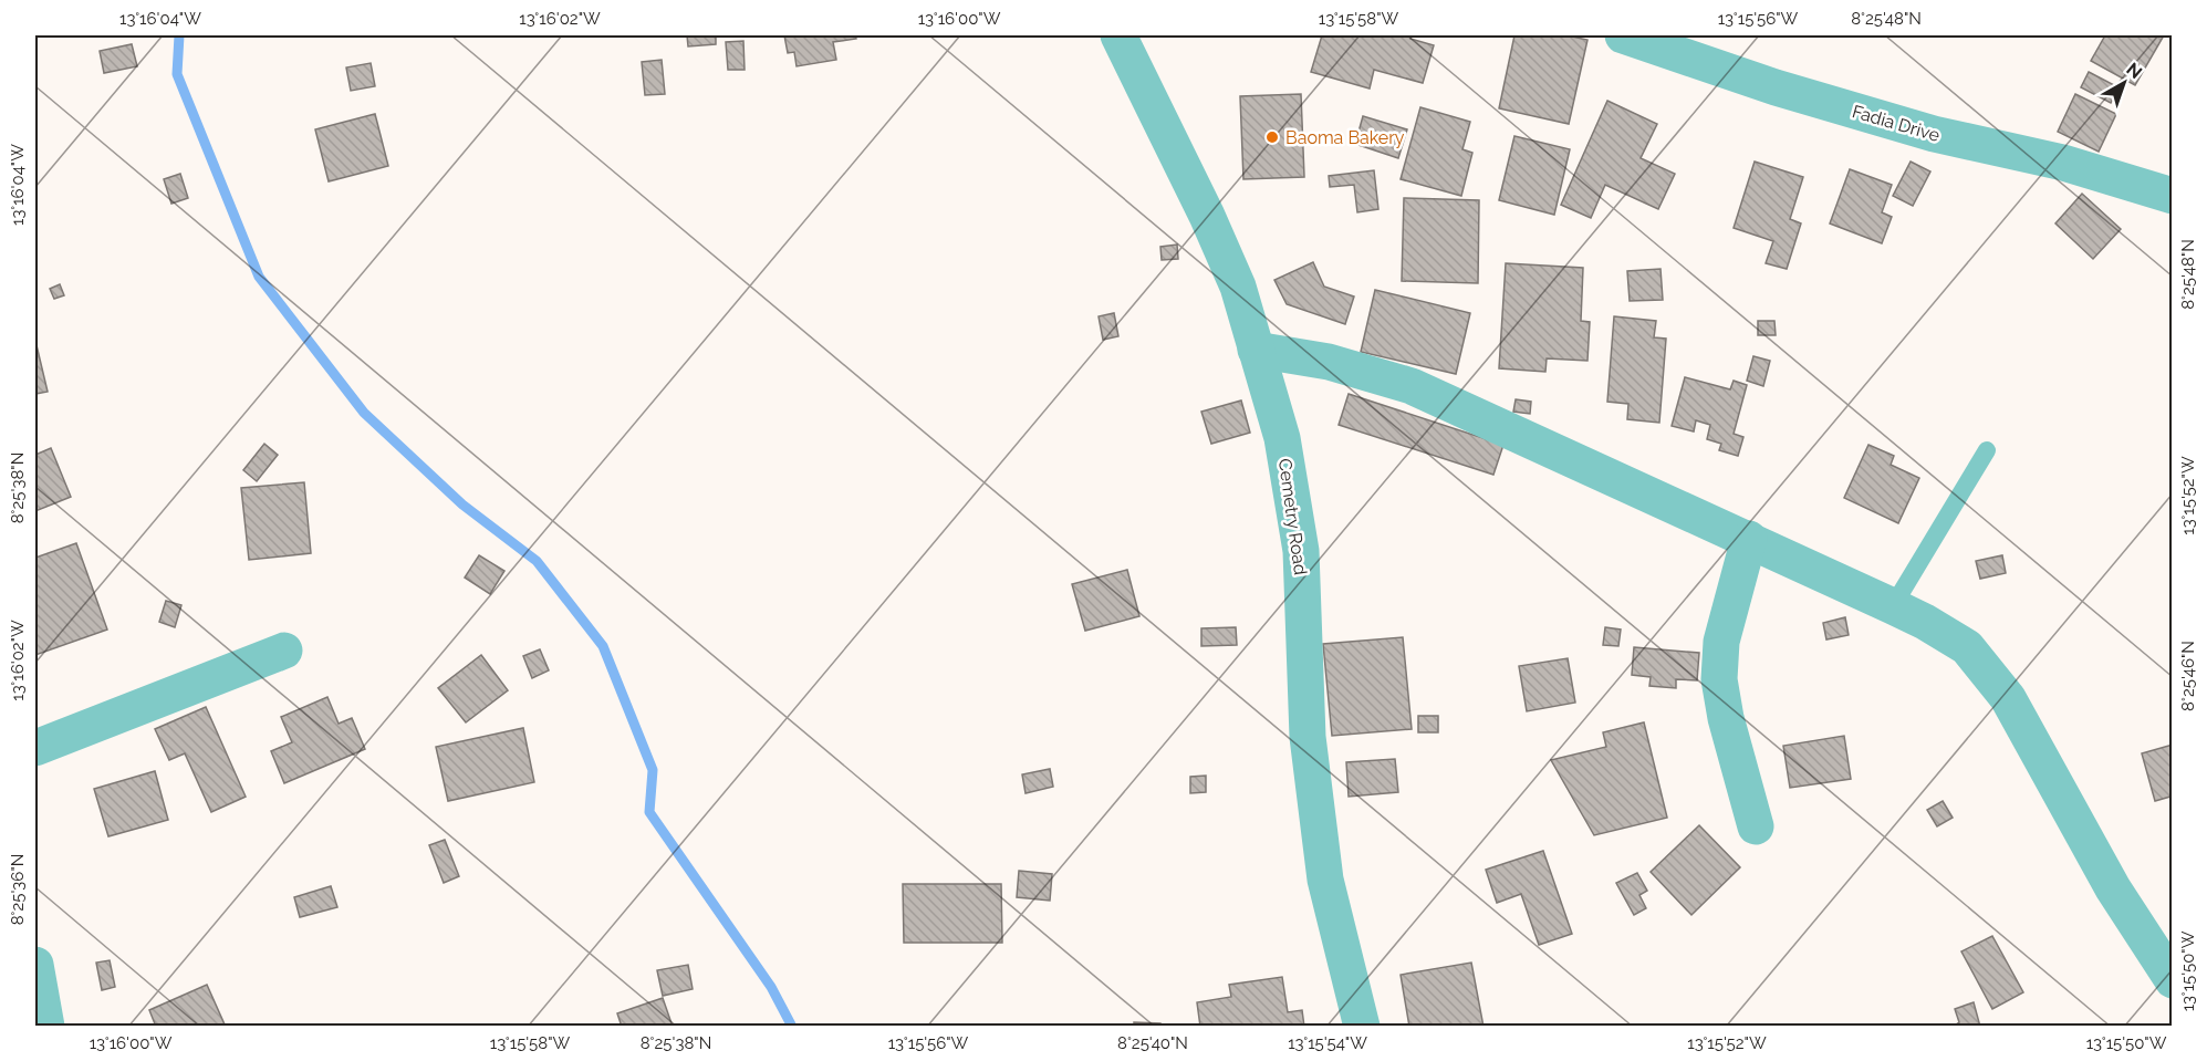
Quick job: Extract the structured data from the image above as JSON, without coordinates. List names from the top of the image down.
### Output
{
  "streets": {
    "street": ["Fadia Drive", "Cemetry Road"]
  },
  "places": ["Baoma Bakery"],
  "north": "top right",
  "coordinates": [
    "13°16'04\"W",
    "13°16'02\"W",
    "13°16'00\"W",
    "13°15'58\"W",
    "13°15'56\"W",
    "8°25'48\"N",
    "8°25'38\"N",
    "13°15'52\"W",
    "8°25'46\"N",
    "8°25'36\"N",
    "13°15'50\"W",
    "8°25'40\"N",
    "13°15'54\"W"
  ]
}
